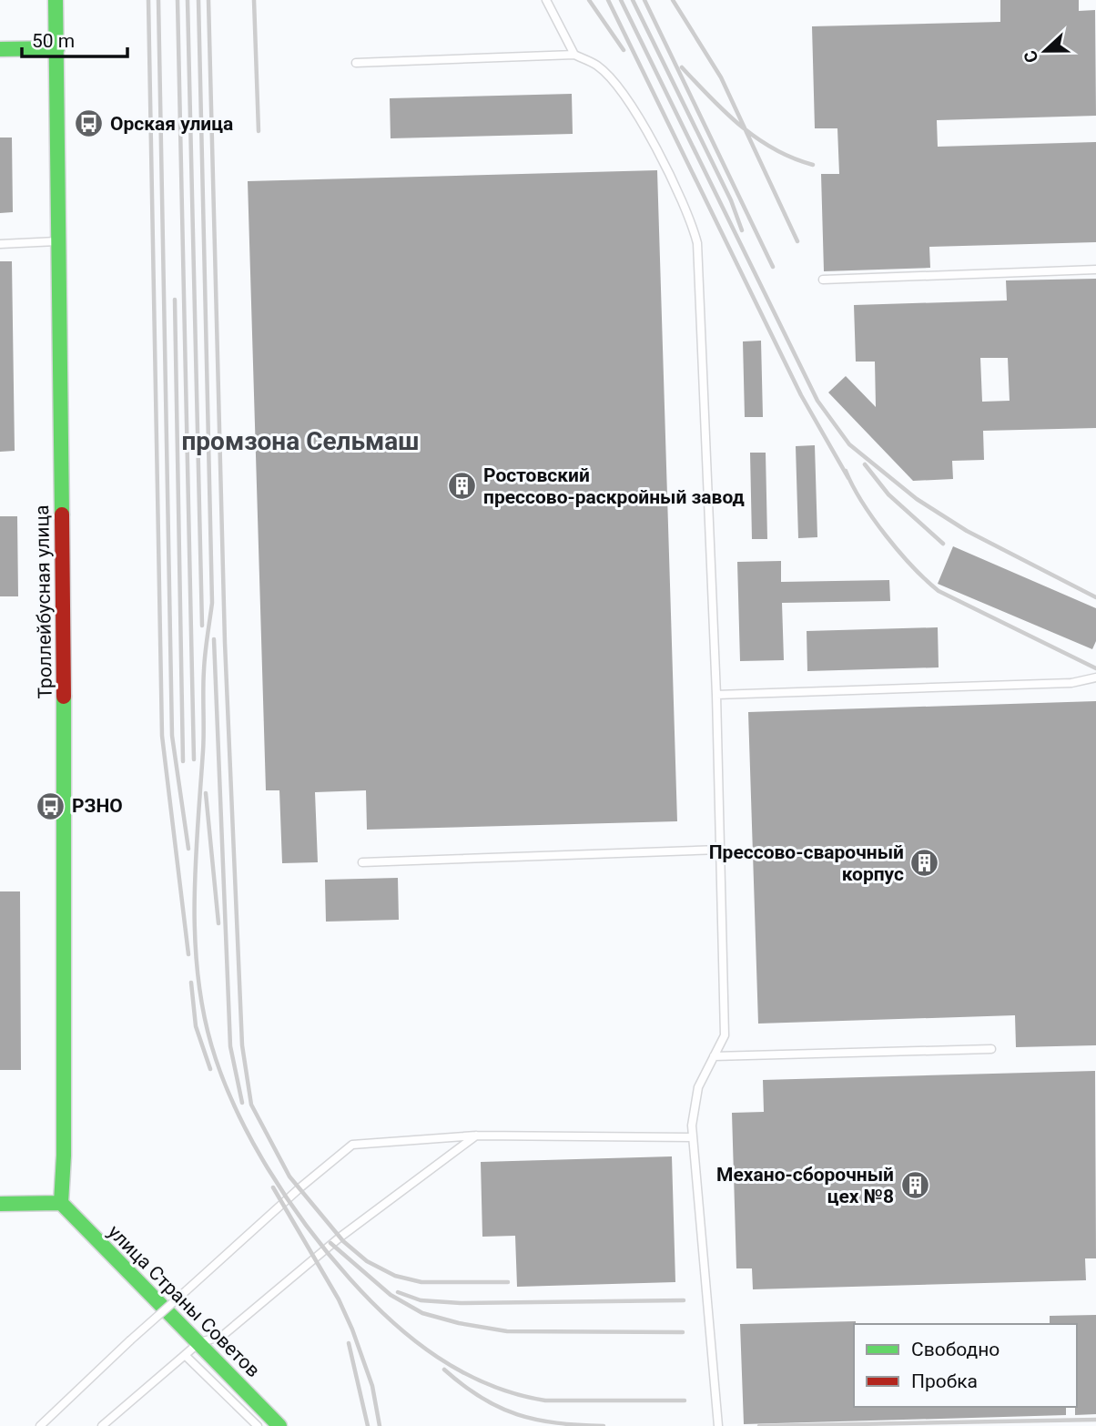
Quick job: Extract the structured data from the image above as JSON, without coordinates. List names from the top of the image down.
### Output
{
  "streets": {
    "main road": ["Троллейбусная улица", "улица Страны Советов"]
  },
  "crossings": [
    ["Троллейбусная улица", "улица Страны Советов"]
  ],
  "districts": ["промзона Сельмаш"],
  "places": {
    "bus stop": ["Орская улица", "РЗНО"],
    "building": ["Ростовский прессово-раскройный завод", "Прессово-сварочный корпус", "Механо-сборочный цех №8"]
  },
  "legend": ["Свободно", "Пробка"],
  "scale_bar": "50 m",
  "north": "left"
}
